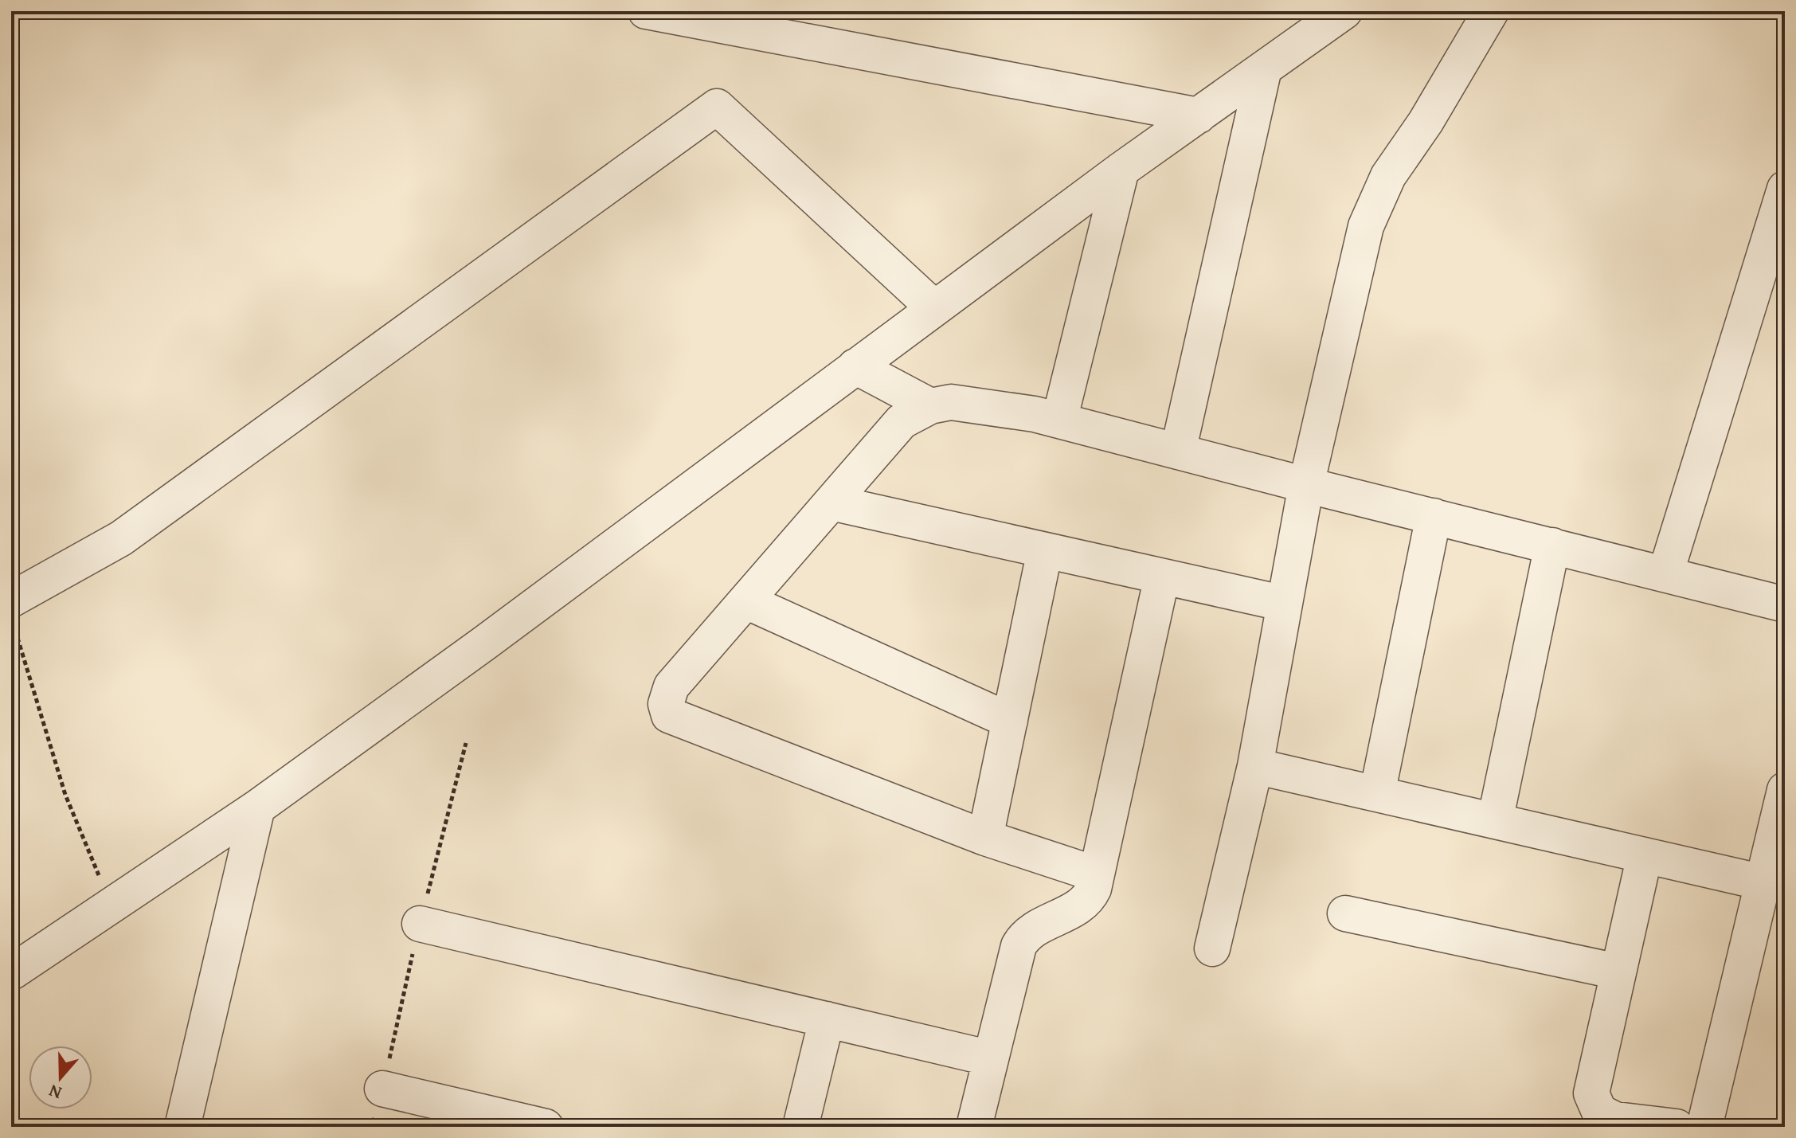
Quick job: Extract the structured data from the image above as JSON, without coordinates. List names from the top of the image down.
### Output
{
  "north": "bottom"
}
